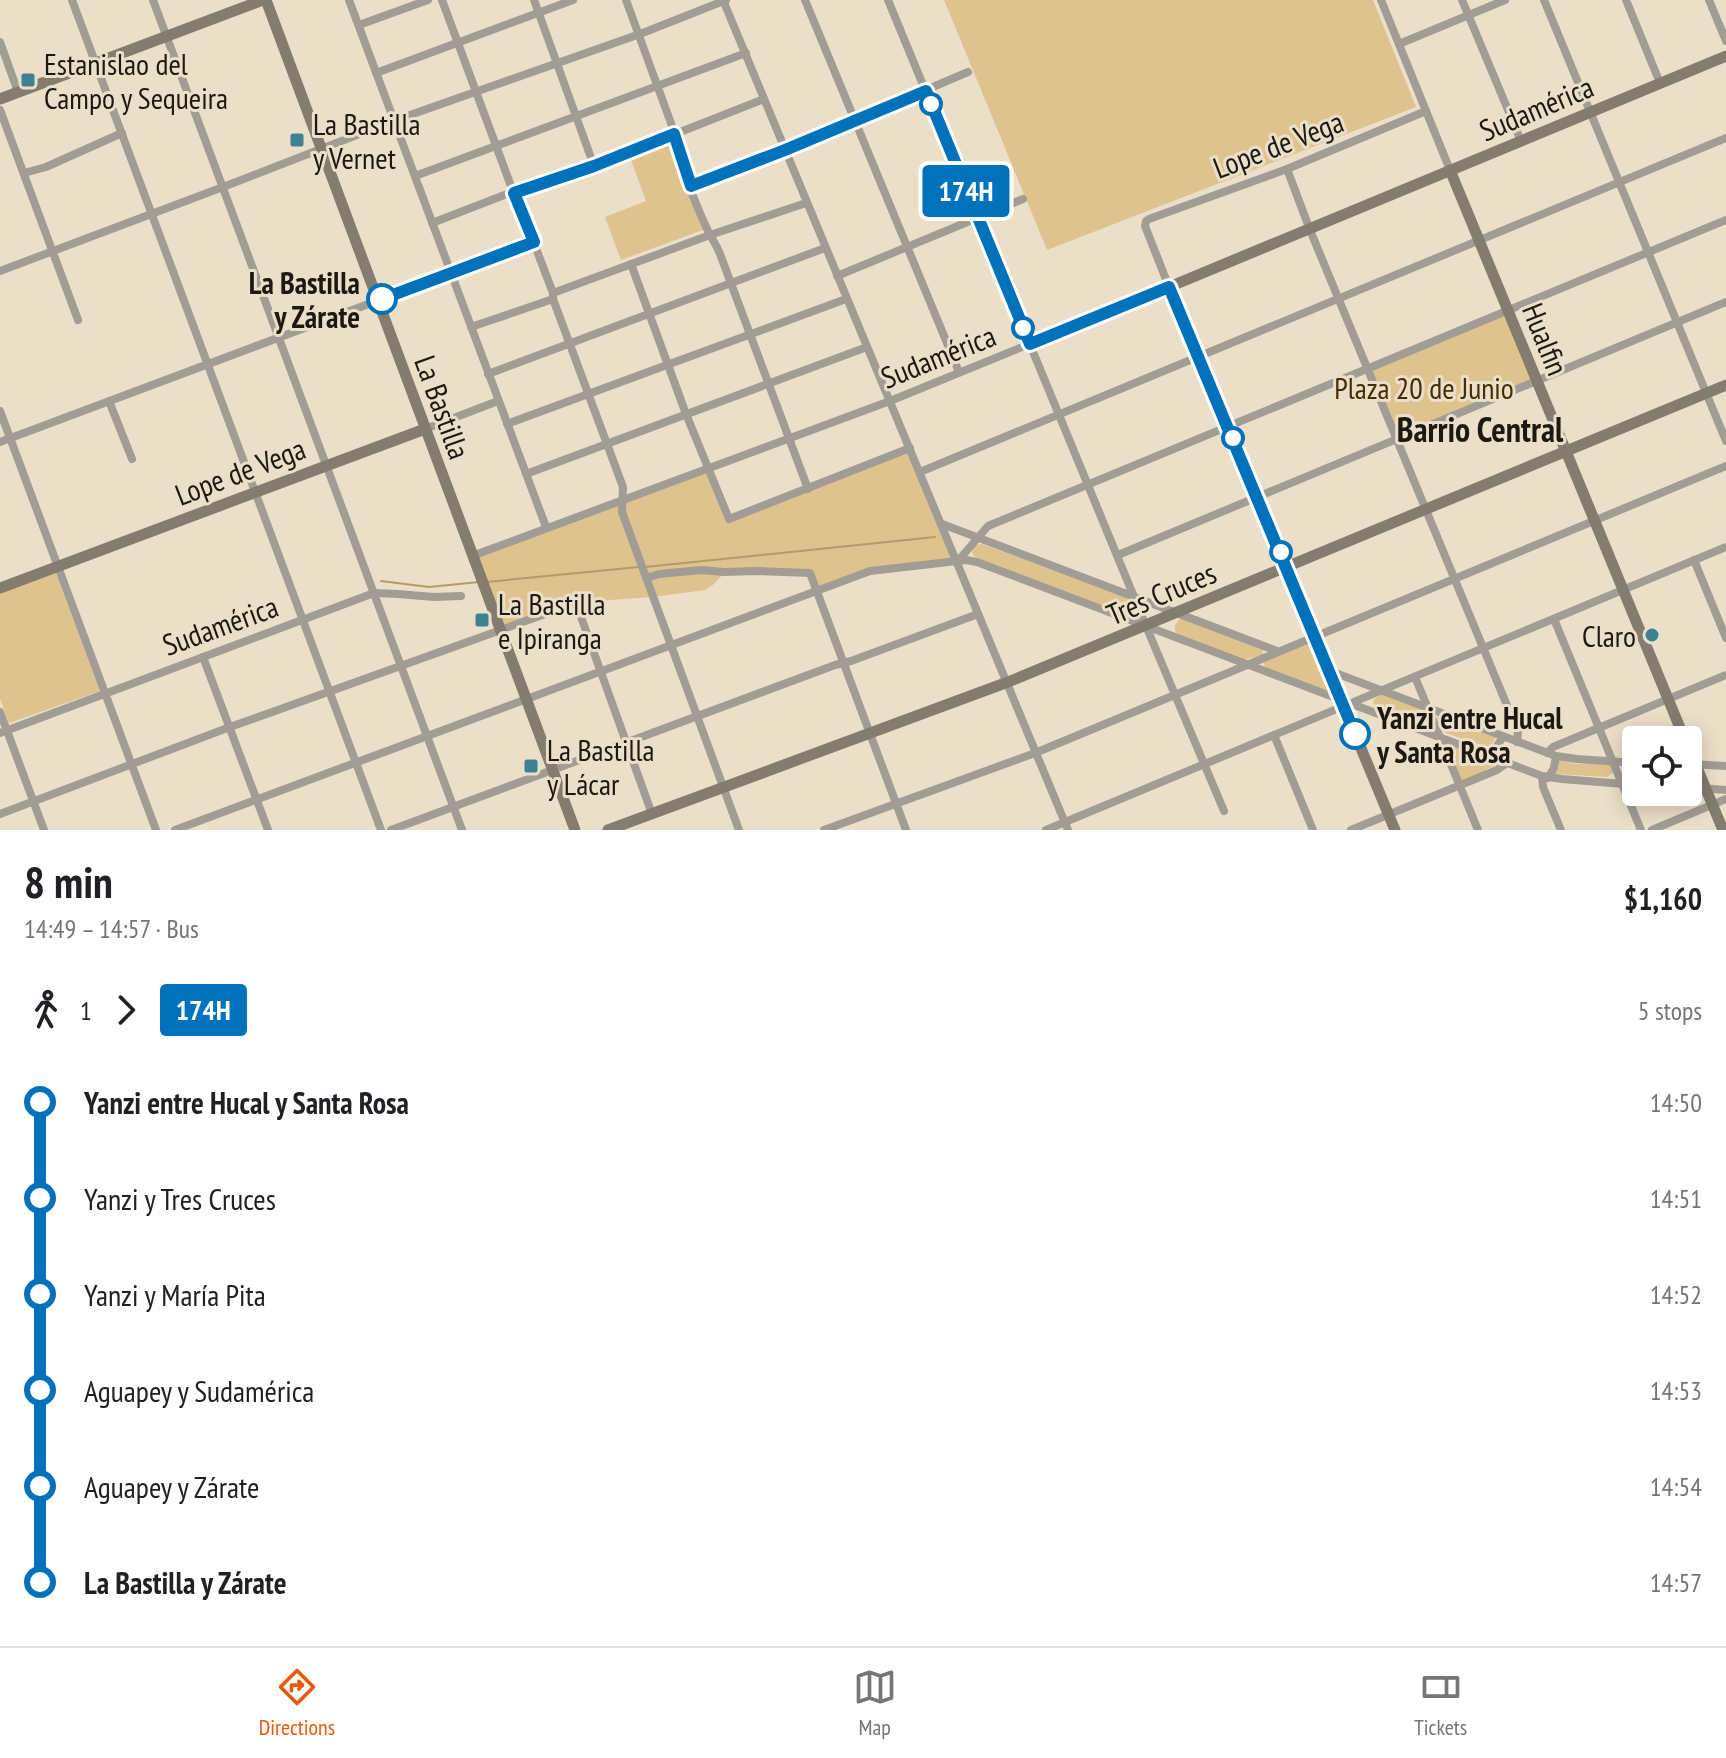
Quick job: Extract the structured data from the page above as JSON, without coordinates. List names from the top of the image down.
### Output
{
  "streets": {
    "street": [
      "Sudamérica",
      "Lope de Vega",
      "Hualfin",
      "La Bastilla",
      "Tres Cruces"
    ]
  },
  "crossings": [
    ["Sudamérica", "Lope de Vega"],
    ["Sudamérica", "Hualfin"],
    ["Sudamérica", "La Bastilla"],
    ["Lope de Vega", "Hualfin"],
    ["Lope de Vega", "La Bastilla"],
    ["Hualfin", "Tres Cruces"]
  ],
  "districts": ["Barrio Central"],
  "parks": ["Plaza 20 de Junio"],
  "places": {
    "transit": [
      "Estanislao del Campo y Sequeira",
      "La Bastilla y Vernet",
      "La Bastilla e Ipiranga",
      "La Bastilla y Lácar"
    ],
    "other": ["La Bastilla y Zárate", "Claro", "Yanzi entre Hucal y Santa Rosa"]
  },
  "lines": ["bus line 174H"],
  "page": {
    "on_map": "174H",
    "heading": ["8 min", "14:49 – 14:57 · Bus", "$1,160"],
    "legs": ["1", "174H", "5 stops"],
    "list": [
      {
        "name": "Yanzi entre Hucal y Santa Rosa",
        "value": "14:50"
      },
      {
        "name": "Yanzi y Tres Cruces",
        "value": "14:51"
      },
      {
        "name": "Yanzi y María Pita",
        "value": "14:52"
      },
      {
        "name": "Aguapey y Sudamérica",
        "value": "14:53"
      },
      {
        "name": "Aguapey y Zárate",
        "value": "14:54"
      },
      {
        "name": "La Bastilla y Zárate",
        "value": "14:57"
      }
    ],
    "tabs": ["Directions", "Map", "Tickets"]
  }
}
